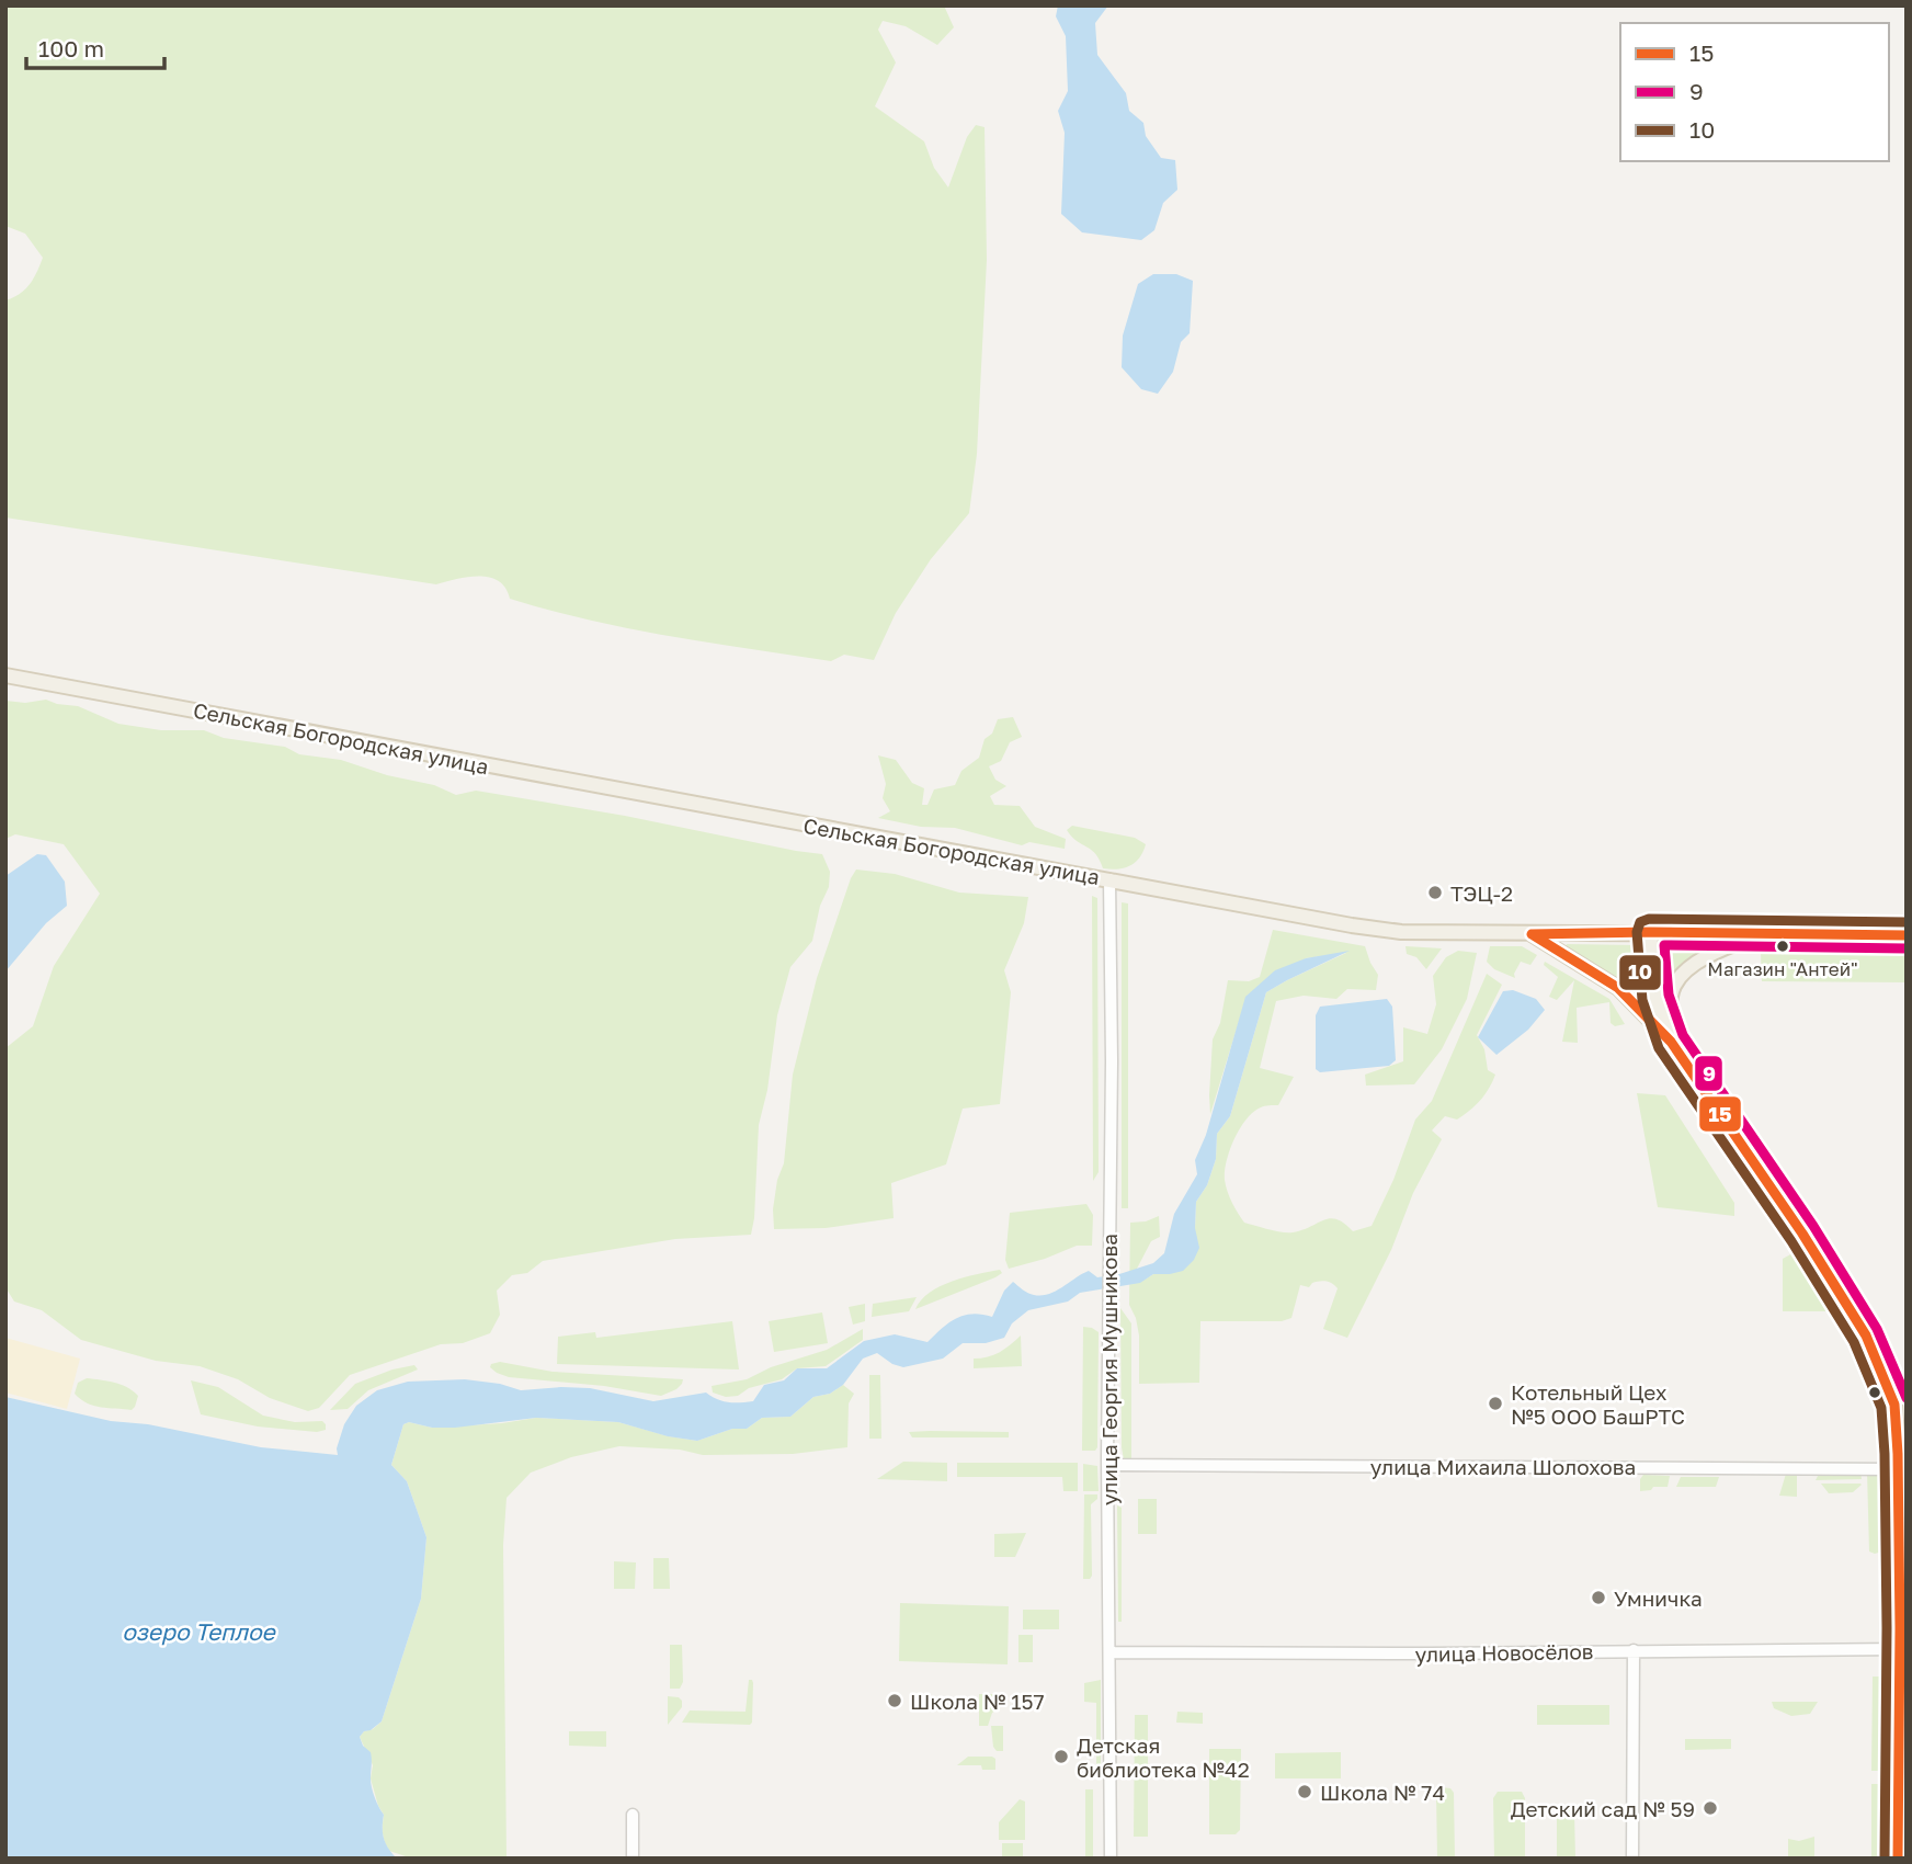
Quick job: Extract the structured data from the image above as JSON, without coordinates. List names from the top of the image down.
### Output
{
  "streets": {
    "main road": ["Сельская Богородская улица"],
    "street": ["улица Георгия Мушникова", "улица Михаила Шолохова", "улица Новосёлов"]
  },
  "crossings": [
    ["Сельская Богородская улица", "улица Георгия Мушникова"],
    ["улица Георгия Мушникова", "улица Михаила Шолохова"],
    ["улица Георгия Мушникова", "улица Новосёлов"]
  ],
  "water": ["озеро Теплое"],
  "places": [
    "ТЭЦ-2",
    "Магазин \"Антей\"",
    "Котельный Цех №5 ООО БашРТС",
    "Умничка",
    "Школа № 157",
    "Детская библиотека №42",
    "Школа № 74",
    "Детский сад № 59"
  ],
  "lines": ["transit line 10", "transit line 15", "transit line 9"],
  "legend": ["15", "9", "10"],
  "scale_bar": "100 m"
}
